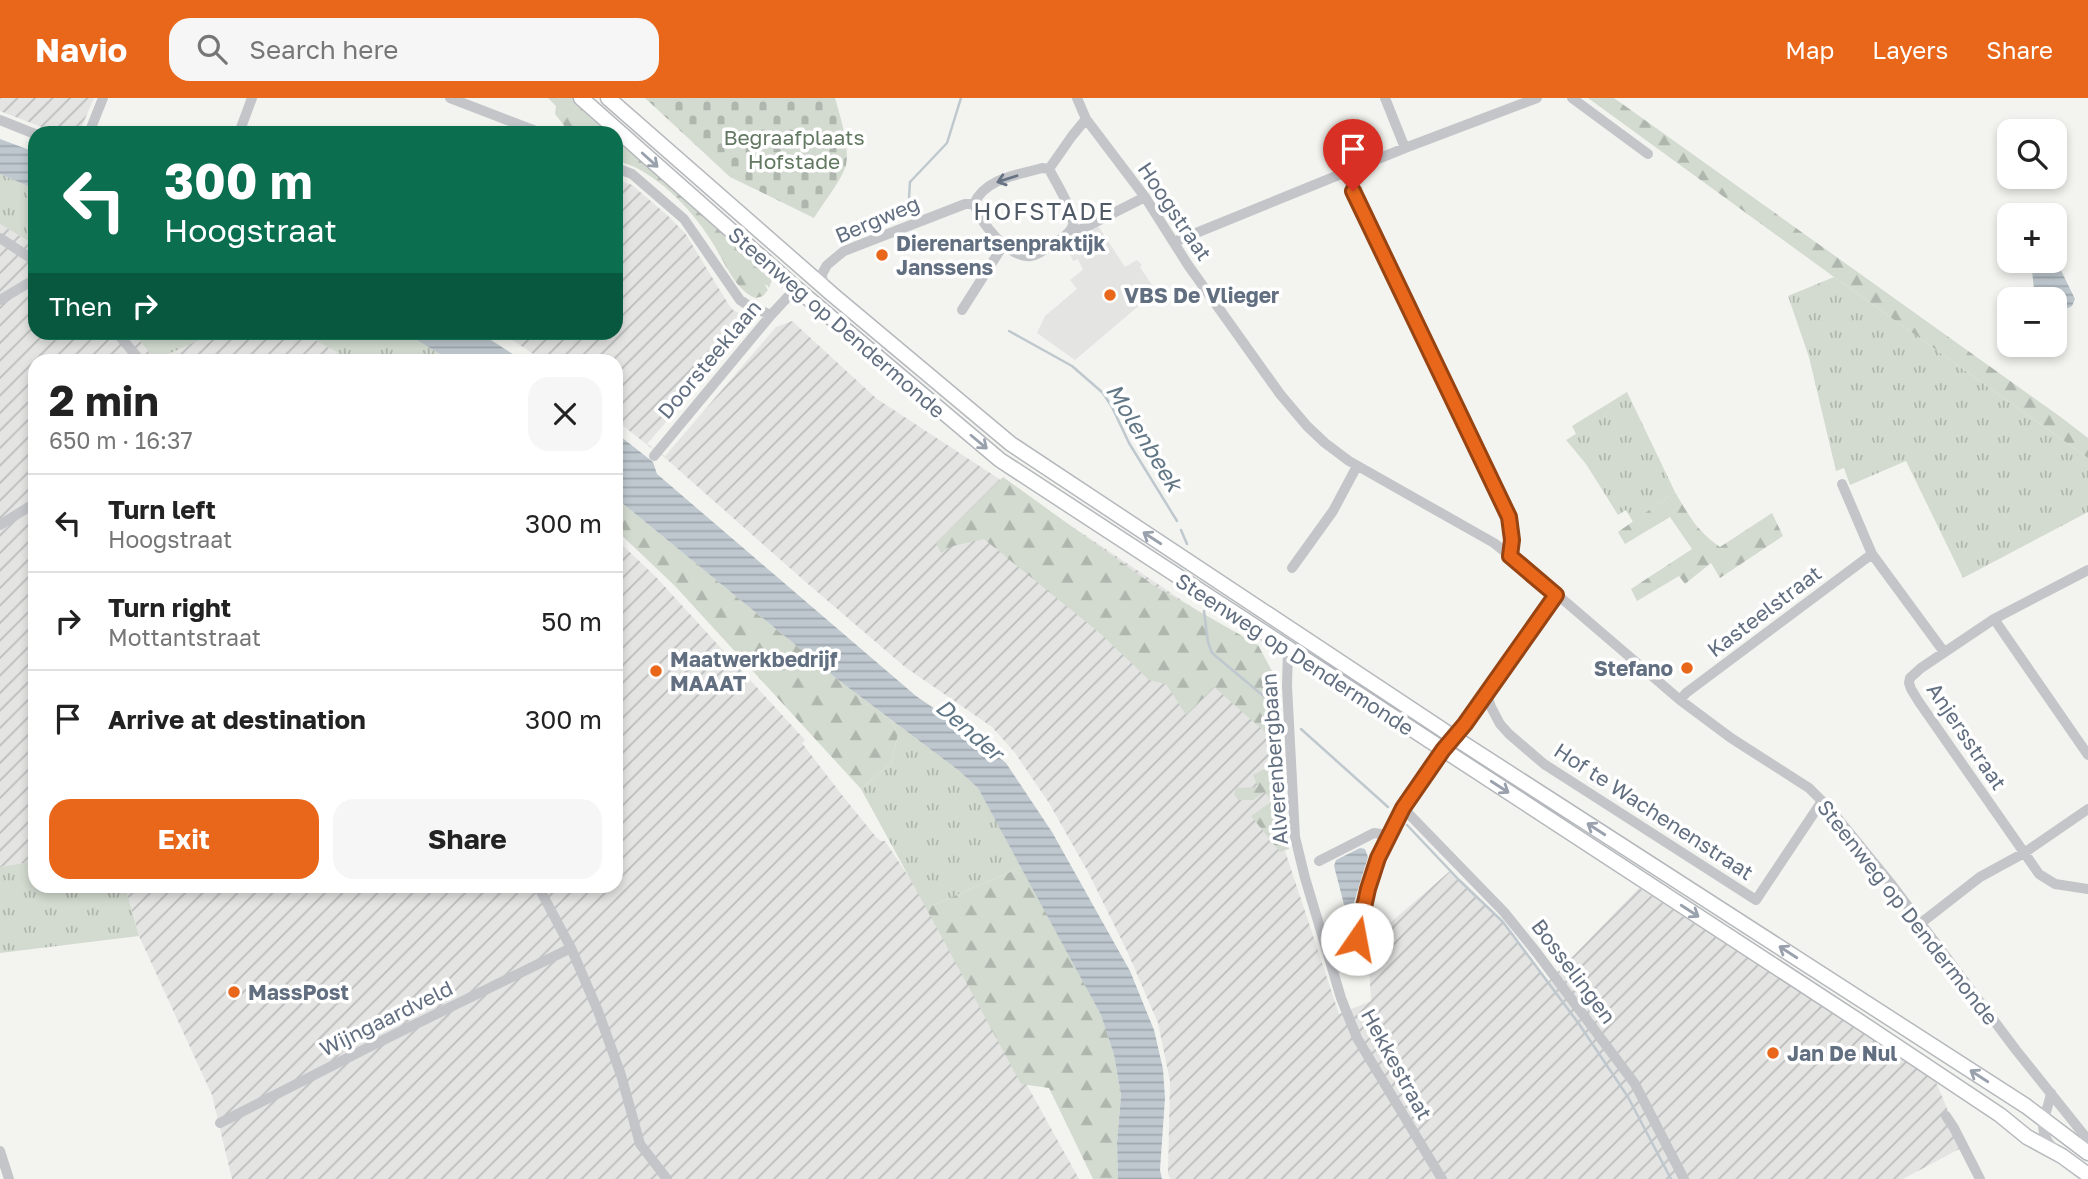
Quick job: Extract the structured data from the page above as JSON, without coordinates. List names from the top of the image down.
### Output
{
  "streets": {
    "main road": ["Steenweg op Dendermonde"],
    "street": [
      "Hoogstraat",
      "Bergweg",
      "Doorsteeklaan",
      "Kasteelstraat",
      "Anjersstraat",
      "Alverenbergbaan",
      "Hof te Wachenenstraat",
      "Bosselingen",
      "Wijngaardveld",
      "Hekkestraat"
    ]
  },
  "crossings": [
    ["Hoogstraat", "Steenweg op Dendermonde"],
    ["Bergweg", "Steenweg op Dendermonde"],
    ["Steenweg op Dendermonde", "Doorsteeklaan"],
    ["Steenweg op Dendermonde", "Kasteelstraat"],
    ["Steenweg op Dendermonde", "Alverenbergbaan"],
    ["Steenweg op Dendermonde", "Hof te Wachenenstraat"],
    ["Alverenbergbaan", "Hekkestraat"]
  ],
  "districts": ["HOFSTADE"],
  "water": ["Molenbeek", "Dender"],
  "parks": ["Begraafplaats Hofstade"],
  "places": [
    "Dierenartsenpraktijk Janssens",
    "VBS De Vlieger",
    "Stefano",
    "Maatwerkbedrijf MAAAT",
    "MassPost",
    "Jan De Nul"
  ],
  "page": {
    "header": "Navio",
    "search": "Search here",
    "nav": ["Map", "Layers", "Share"],
    "map_buttons": ["+", "−"],
    "turn": ["300 m", "Hoogstraat"],
    "then": "Then",
    "heading": ["2 min", "650 m · 16:37"],
    "list": [
      {
        "name": "Turn left",
        "note": "Hoogstraat",
        "value": "300 m"
      },
      {
        "name": "Turn right",
        "note": "Mottantstraat",
        "value": "50 m"
      },
      {
        "name": "Arrive at destination",
        "value": "300 m"
      }
    ],
    "buttons": ["Exit", "Share"]
  }
}
